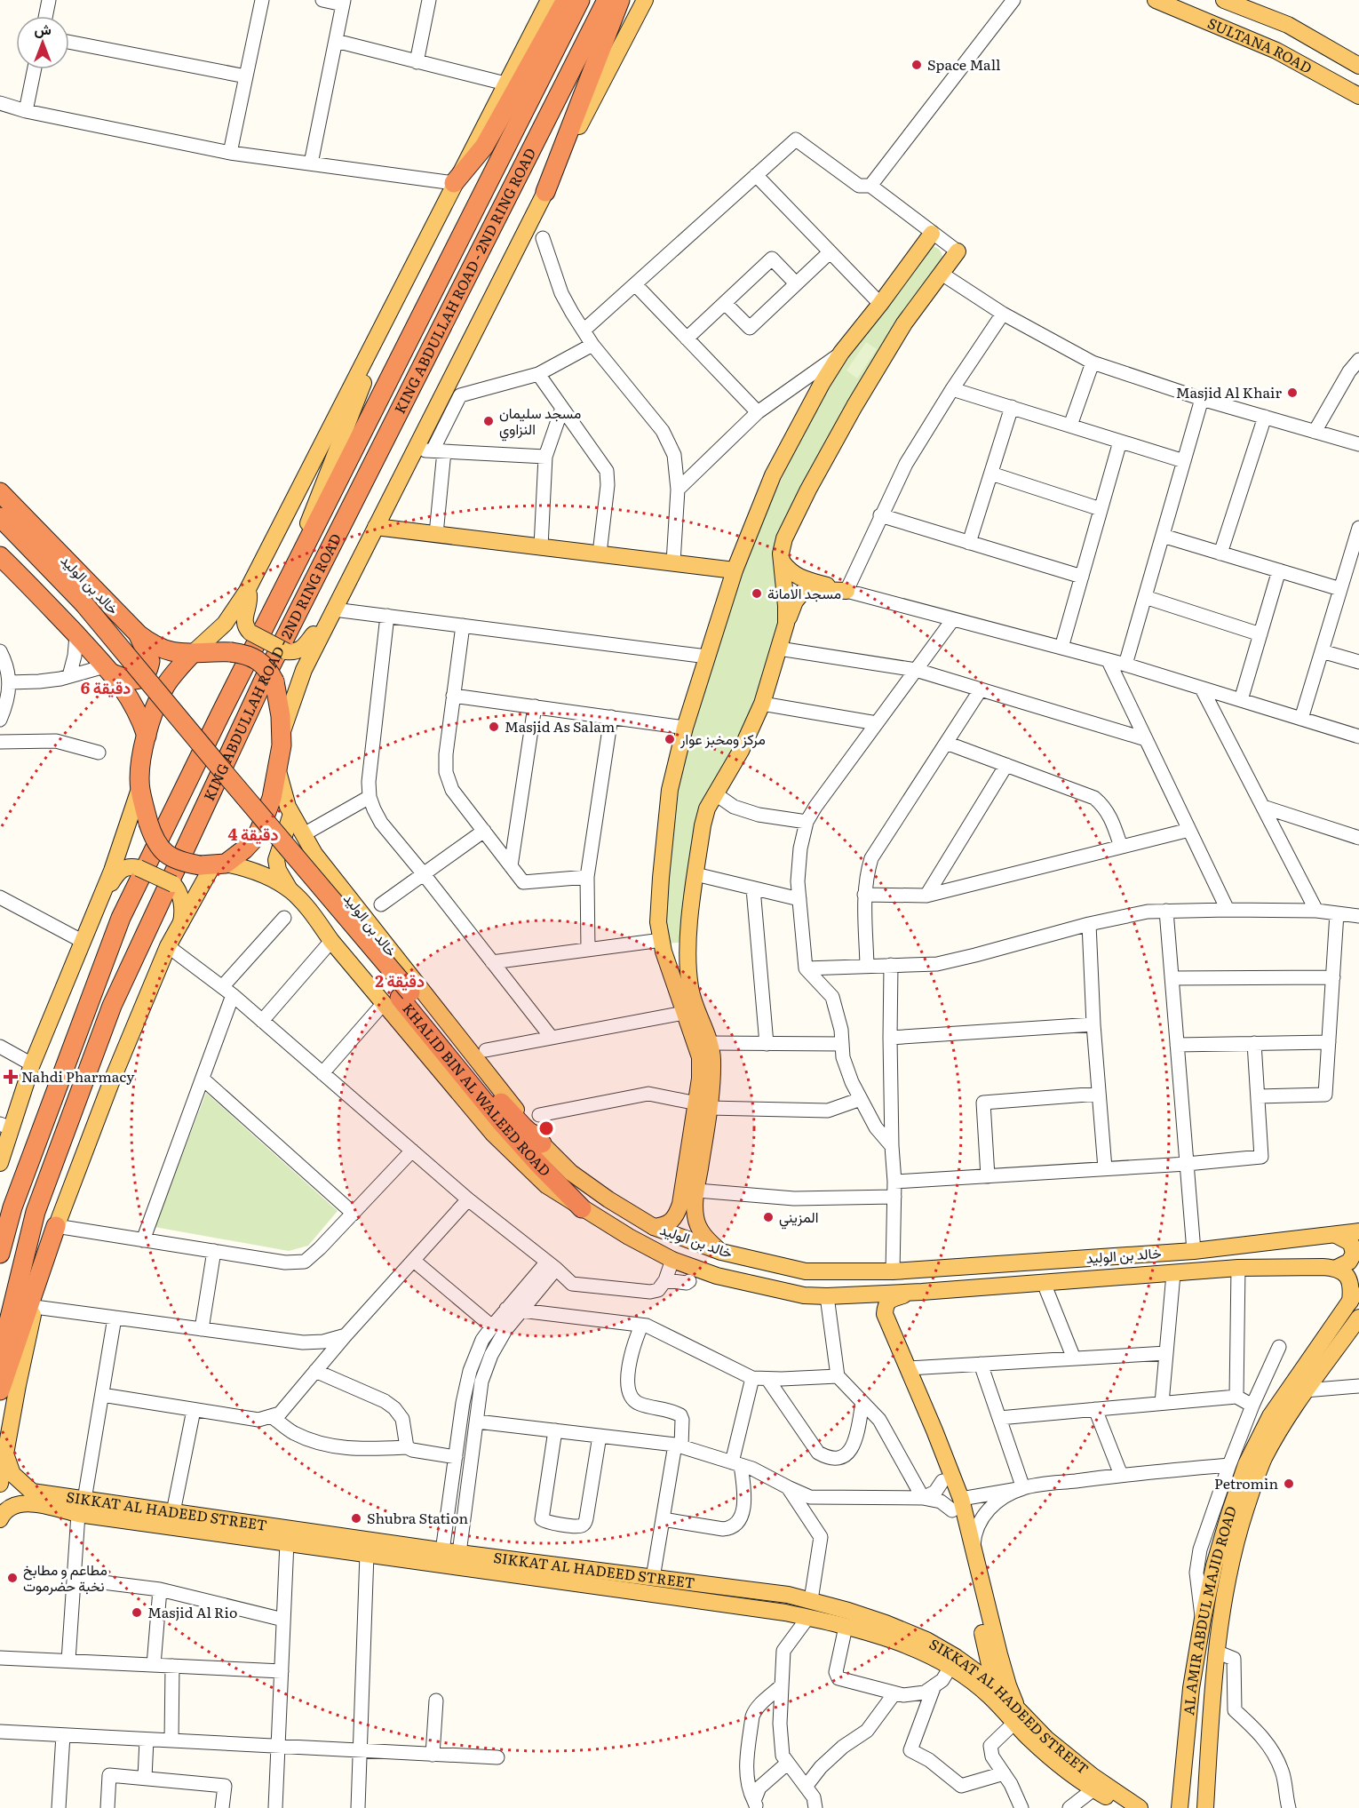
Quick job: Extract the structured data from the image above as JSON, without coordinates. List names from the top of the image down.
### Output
{
  "streets": {
    "highway": ["KING ABDULLAH ROAD - 2ND RING ROAD", "خالد بن الوليد", "KHALID BIN AL WALEED ROAD"],
    "main road": ["SULTANA ROAD", "SIKKAT AL HADEED STREET", "AL AMIR ABDUL MAJID ROAD"]
  },
  "crossings": [
    ["خالد بن الوليد", "KHALID BIN AL WALEED ROAD"]
  ],
  "places": {
    "other": [
      "Space Mall",
      "Masjid Al Khair",
      "مسجد سليمان النزاوي",
      "مسجد الامانة",
      "Masjid As Salam",
      "مركز ومخبز عوار",
      "المزيني",
      "Petromin",
      "Shubra Station",
      "مطاعم و مطابخ نخبة حضرموت",
      "Masjid Al Rio"
    ],
    "health": ["Nahdi Pharmacy"]
  },
  "north": "top",
  "rings": ["6 دقيقة", "4 دقيقة", "2 دقيقة"]
}
